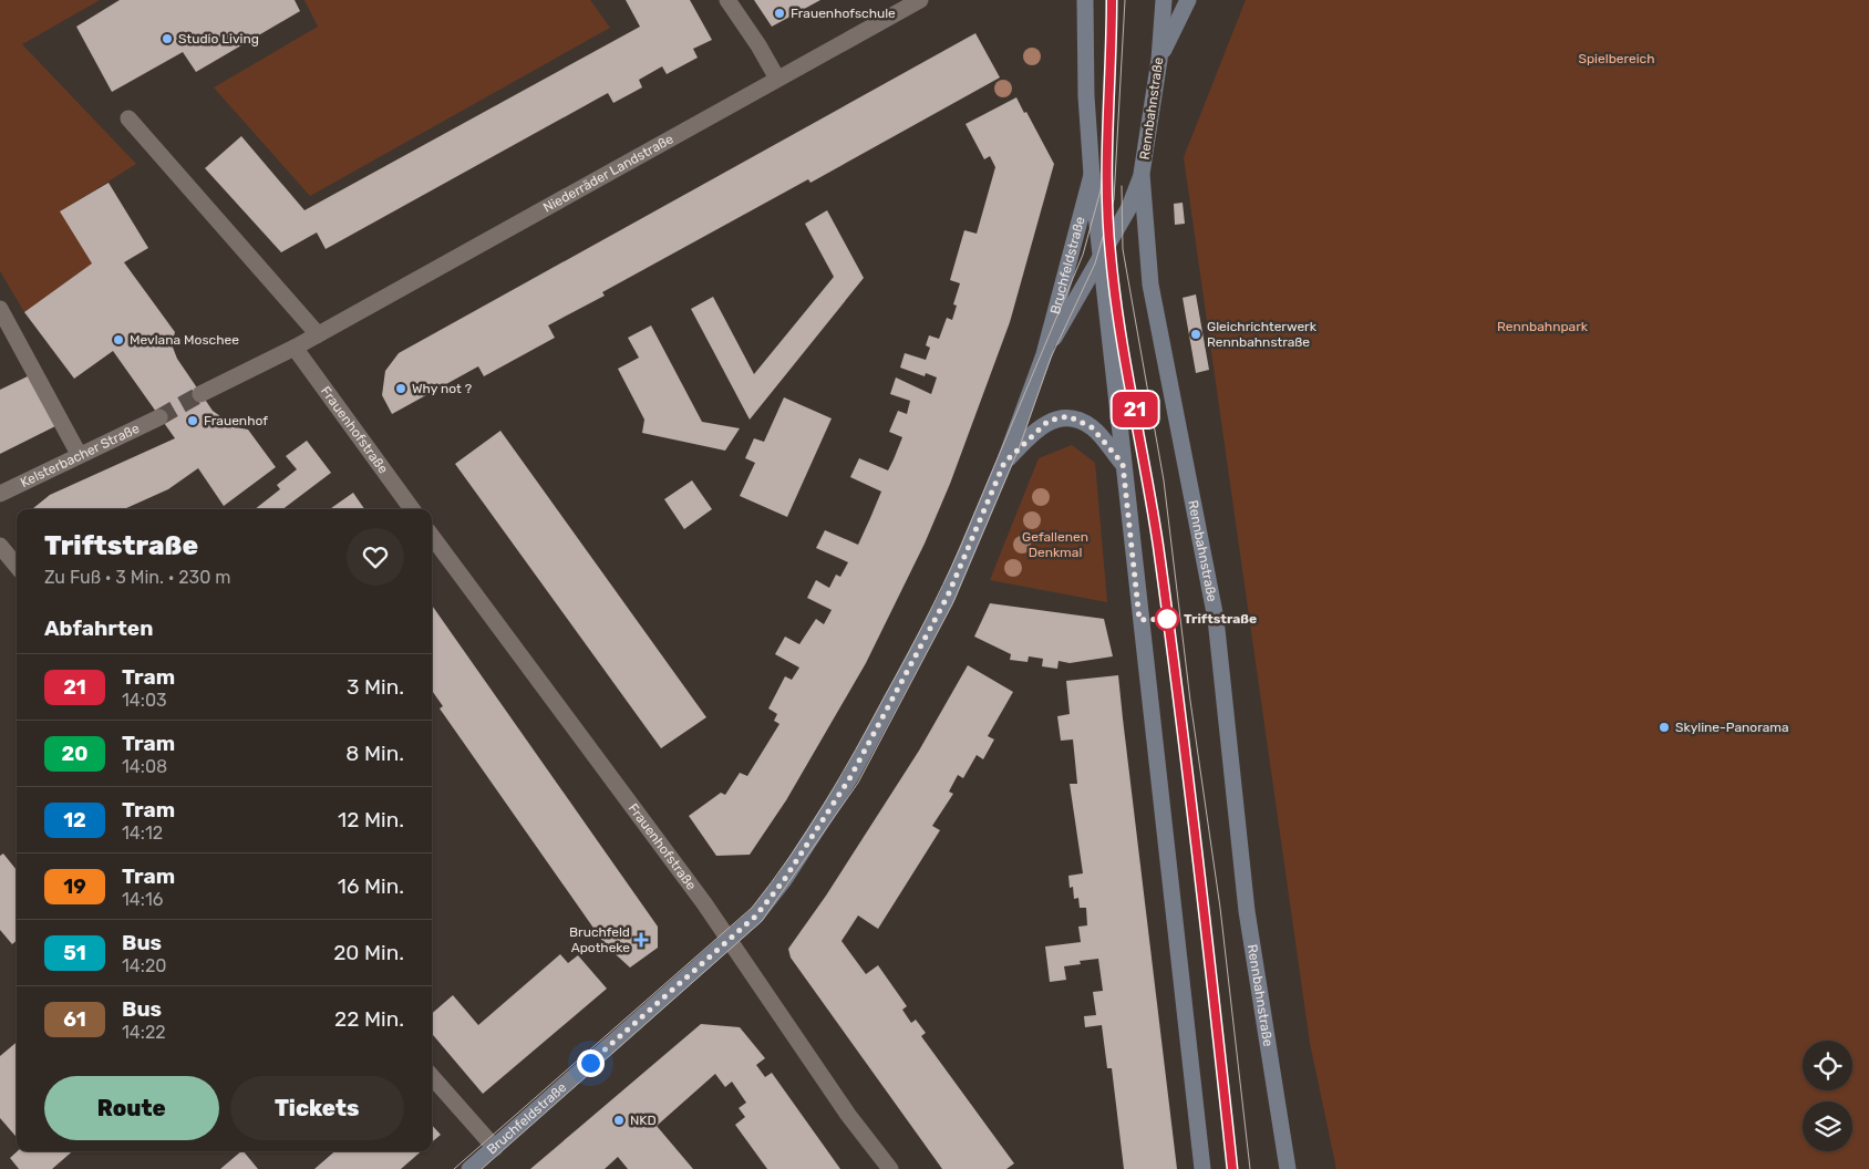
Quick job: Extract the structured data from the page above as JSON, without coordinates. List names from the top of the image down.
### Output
{
  "streets": {
    "main road": ["Rennbahnstraße", "Bruchfeldstraße"],
    "street": ["Niederräder Landstraße", "Frauenhofstraße", "Kelsterbacher Straße"]
  },
  "crossings": [
    ["Rennbahnstraße", "Bruchfeldstraße"],
    ["Niederräder Landstraße", "Frauenhofstraße"],
    ["Bruchfeldstraße", "Frauenhofstraße"]
  ],
  "parks": ["Spielbereich", "Rennbahnpark", "Gefallenen Denkmal"],
  "places": {
    "other": [
      "Frauenhofschule",
      "Studio Living",
      "Gleichrichterwerk Rennbahnstraße",
      "Mevlana Moschee",
      "Why not ?",
      "Frauenhof",
      "Triftstraße",
      "Skyline-Panorama",
      "NKD"
    ],
    "health": ["Bruchfeld Apotheke"]
  },
  "lines": ["tram line 21"],
  "page": {
    "on_map": "21",
    "heading": [
      ["Triftstraße", "Zu Fuß · 3 Min. · 230 m"],
      "Abfahrten"
    ],
    "list": [
      {
        "mark": "21",
        "name": "Tram",
        "note": "14:03",
        "value": "3 Min."
      },
      {
        "mark": "20",
        "name": "Tram",
        "note": "14:08",
        "value": "8 Min."
      },
      {
        "mark": "12",
        "name": "Tram",
        "note": "14:12",
        "value": "12 Min."
      },
      {
        "mark": "19",
        "name": "Tram",
        "note": "14:16",
        "value": "16 Min."
      },
      {
        "mark": "51",
        "name": "Bus",
        "note": "14:20",
        "value": "20 Min."
      },
      {
        "mark": "61",
        "name": "Bus",
        "note": "14:22",
        "value": "22 Min."
      }
    ],
    "buttons": ["Route", "Tickets"]
  }
}
